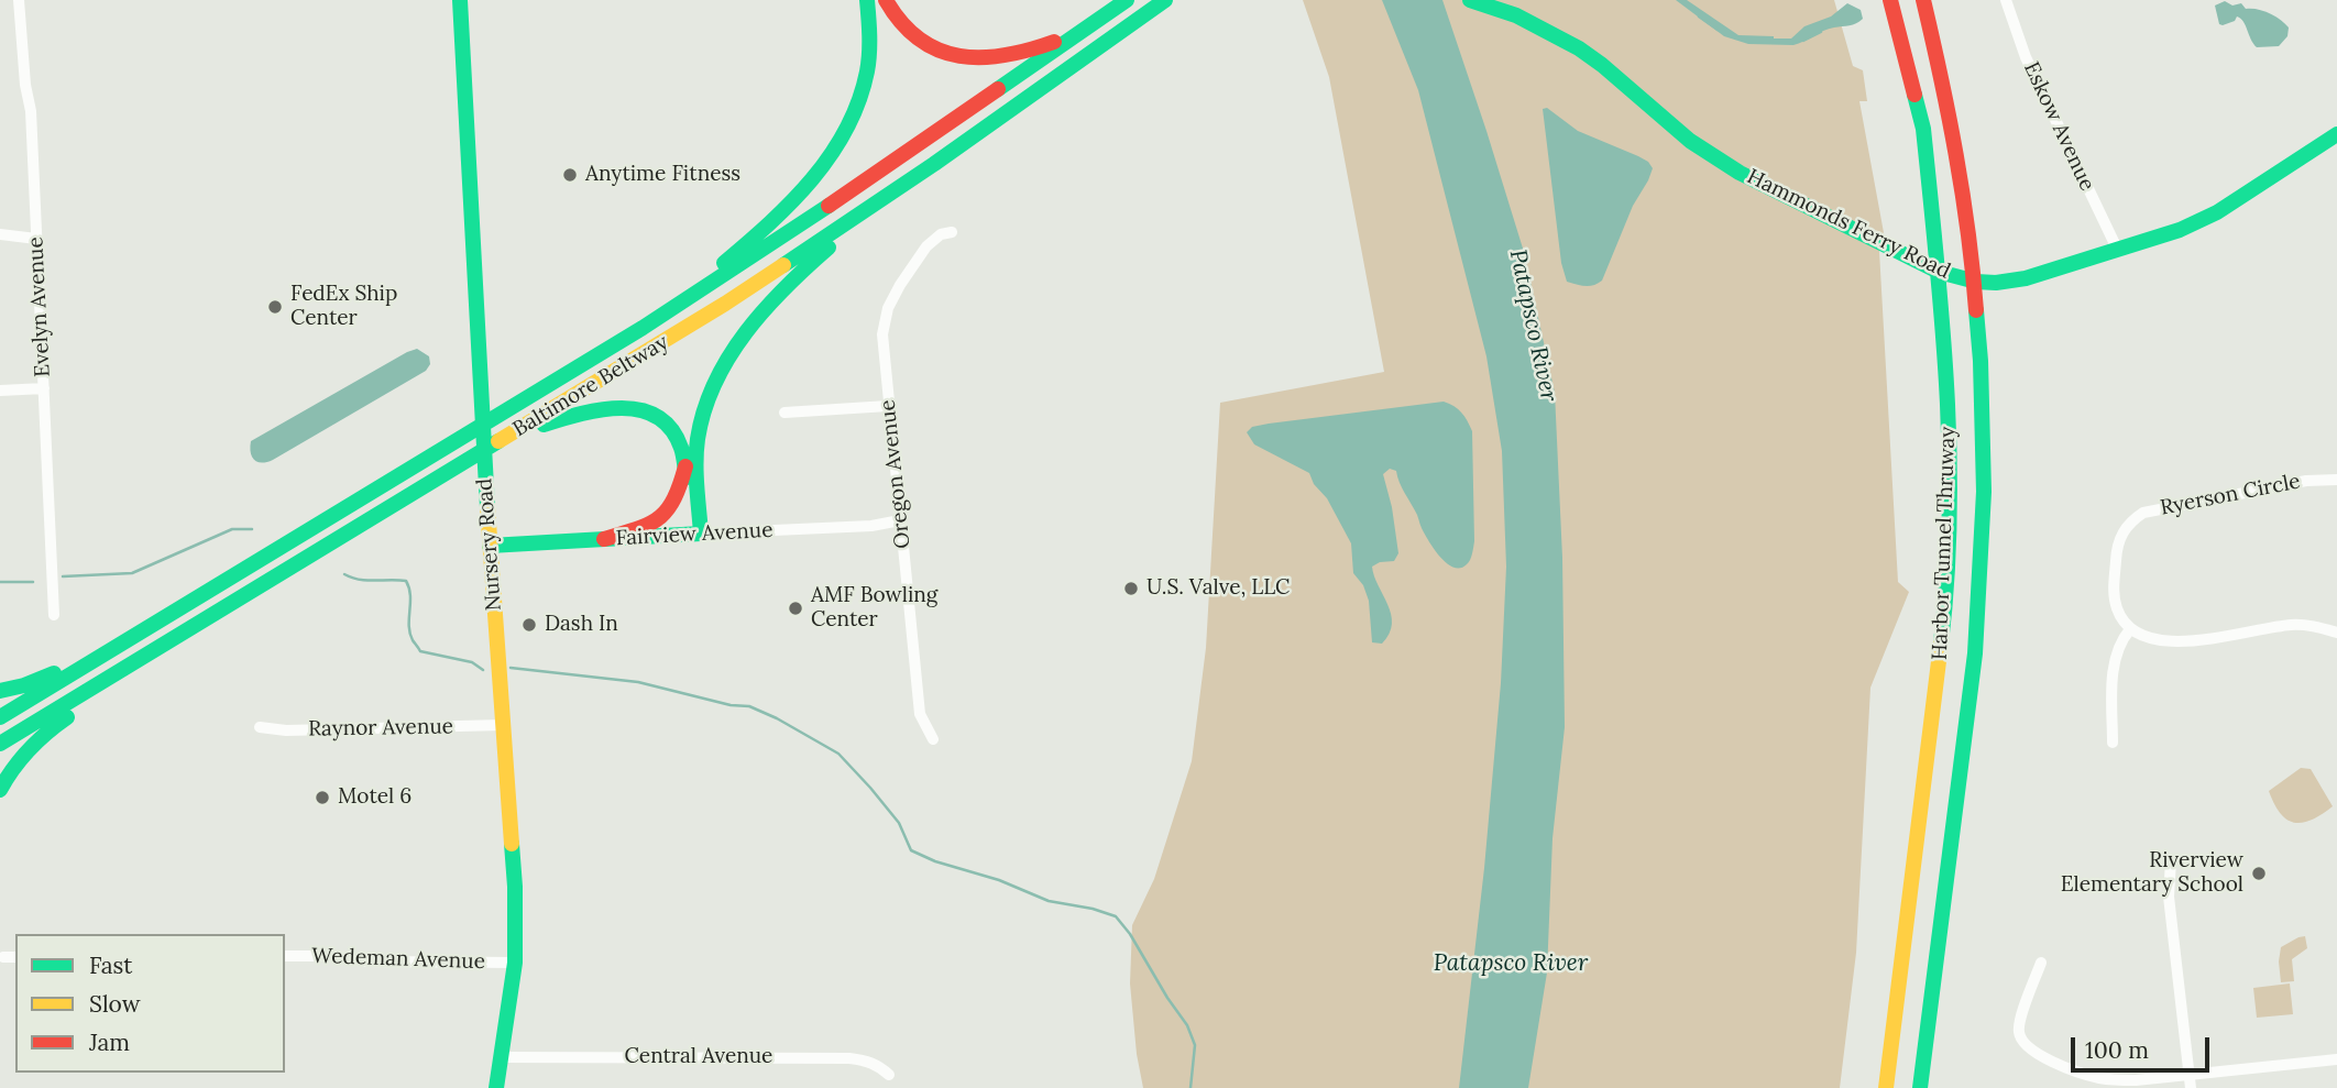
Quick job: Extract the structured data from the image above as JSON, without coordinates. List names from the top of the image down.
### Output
{
  "streets": {
    "main road": [
      "Hammonds Ferry Road",
      "Baltimore Beltway",
      "Fairview Avenue",
      "Harbor Tunnel Thruway",
      "Nursery Road"
    ],
    "street": [
      "Eskow Avenue",
      "Evelyn Avenue",
      "Oregon Avenue",
      "Ryerson Circle",
      "Raynor Avenue",
      "Wedeman Avenue",
      "Central Avenue"
    ]
  },
  "crossings": [
    ["Eskow Avenue", "Hammonds Ferry Road"],
    ["Oregon Avenue", "Fairview Avenue"],
    ["Fairview Avenue", "Nursery Road"],
    ["Nursery Road", "Raynor Avenue"],
    ["Nursery Road", "Wedeman Avenue"],
    ["Nursery Road", "Central Avenue"]
  ],
  "water": ["Patapsco River"],
  "places": [
    "Anytime Fitness",
    "FedEx Ship Center",
    "U.S. Valve, LLC",
    "AMF Bowling Center",
    "Dash In",
    "Motel 6",
    "Riverview Elementary School"
  ],
  "legend": ["Fast", "Slow", "Jam"],
  "scale_bar": "100 m"
}
